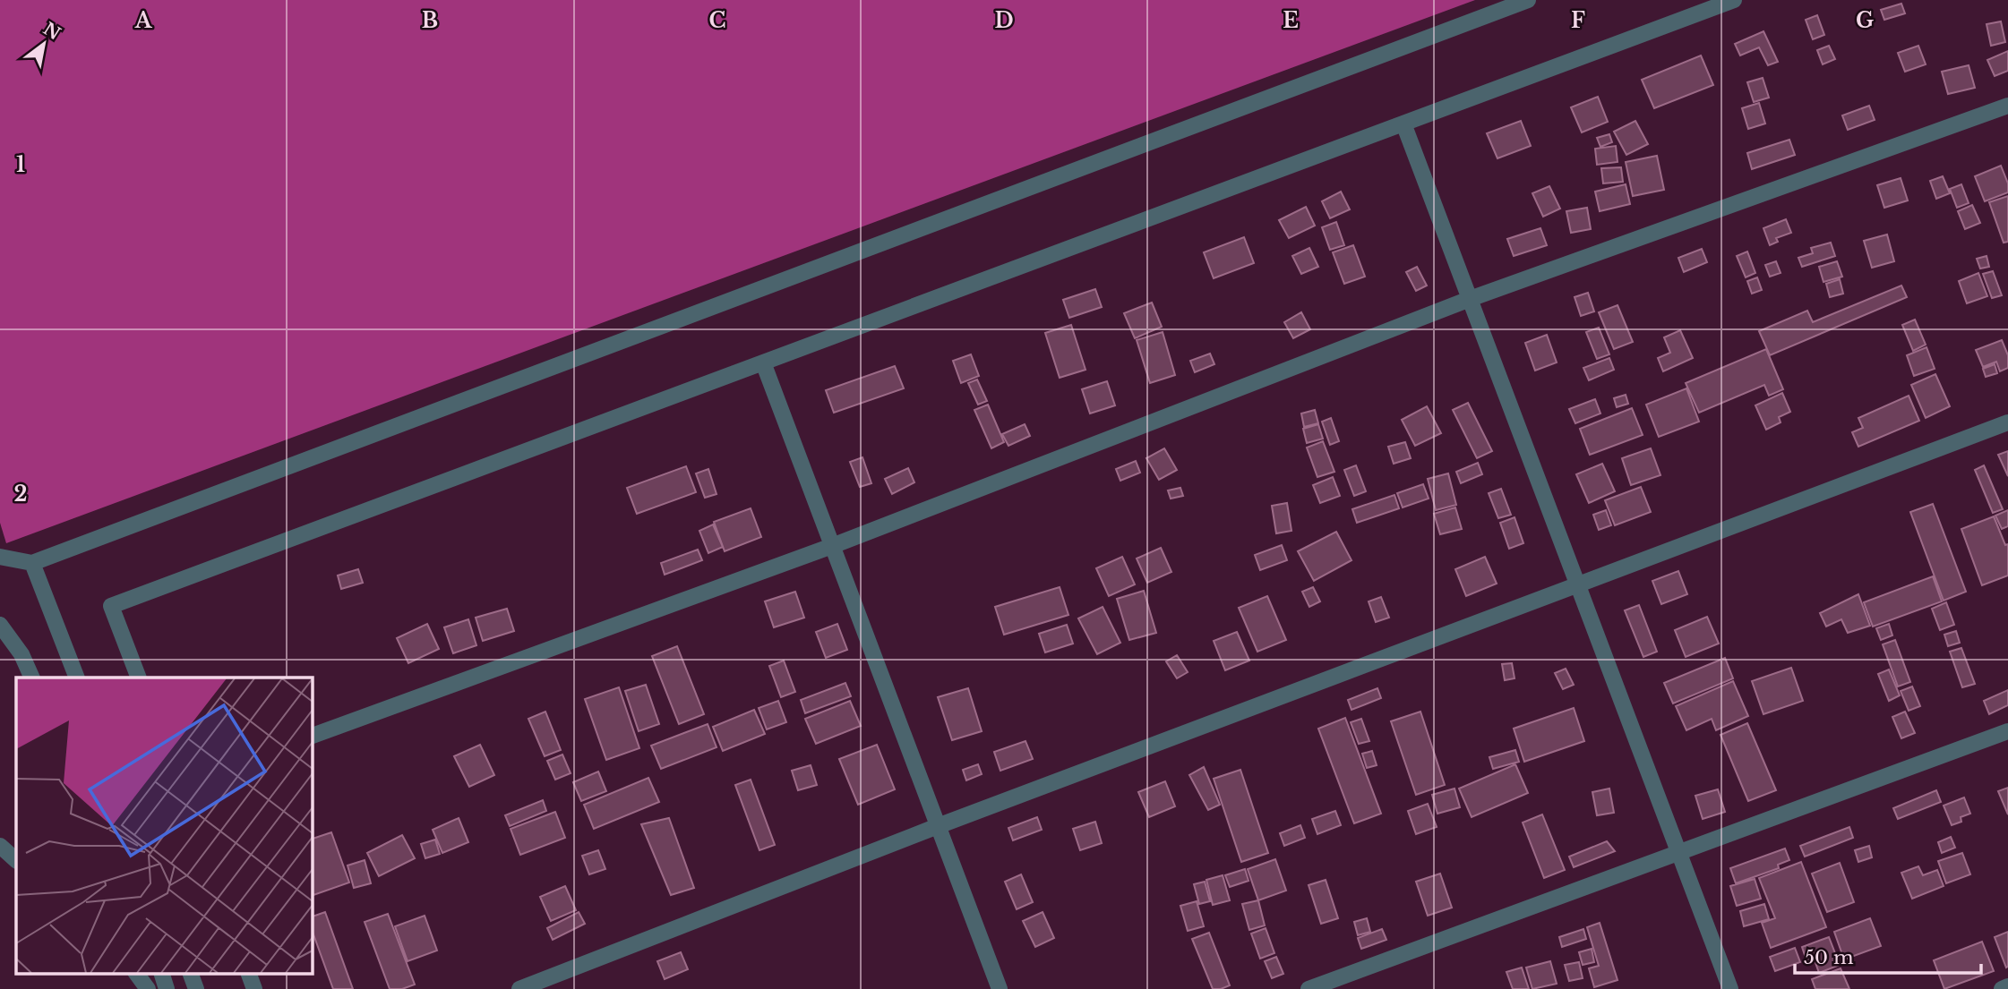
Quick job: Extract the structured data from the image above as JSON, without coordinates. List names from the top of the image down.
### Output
{
  "scale_bar": "50 m",
  "north": "top right",
  "grid": {
    "columns": [
      "A",
      "B",
      "C",
      "D",
      "E",
      "F",
      "G"
    ],
    "rows": ["1", "2"]
  }
}
